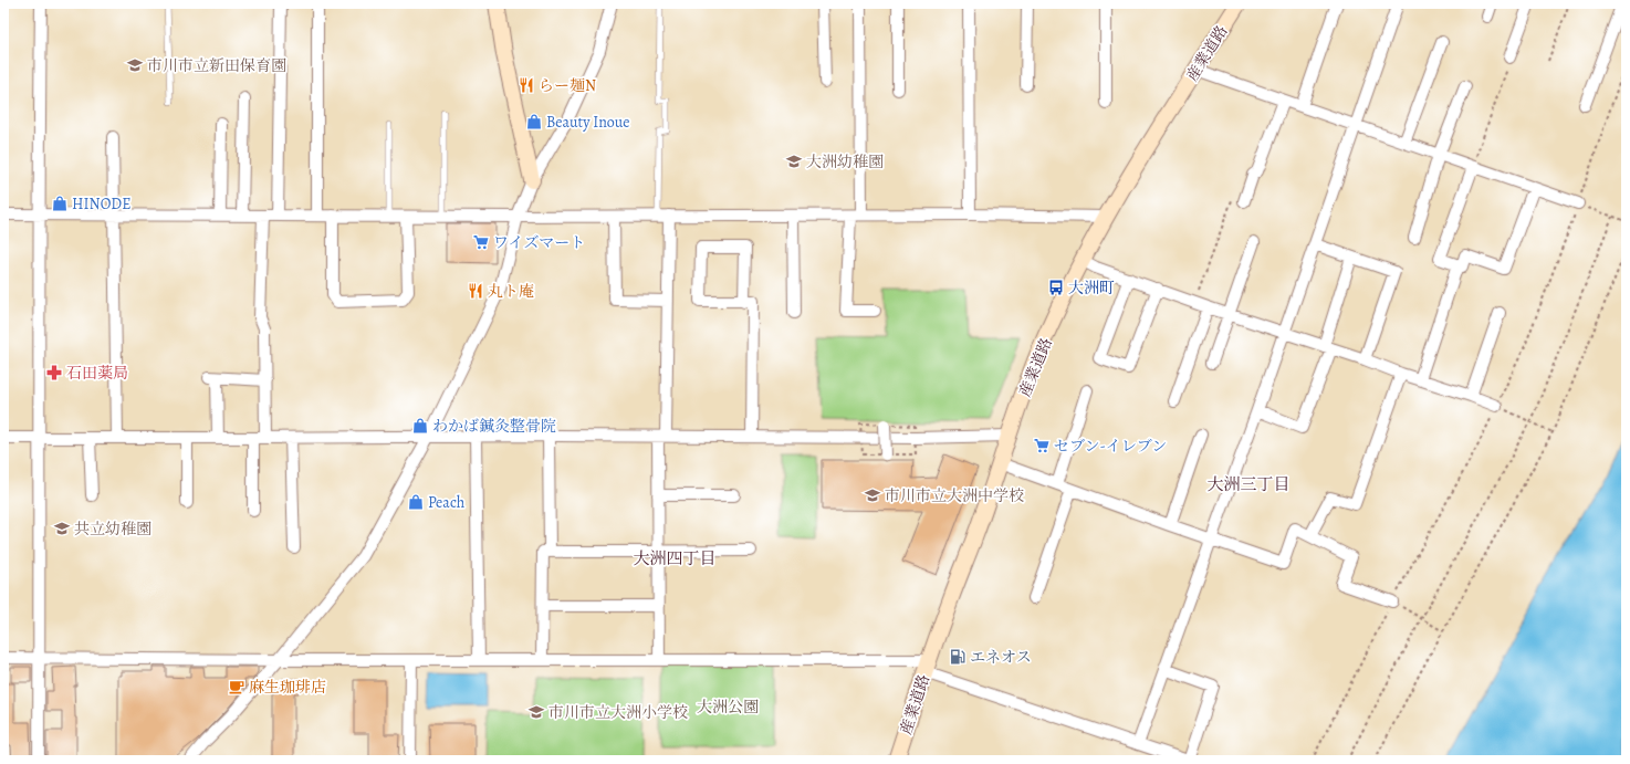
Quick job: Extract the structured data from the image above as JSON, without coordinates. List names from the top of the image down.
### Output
{
  "streets": {
    "main road": ["産業道路"]
  },
  "districts": ["大洲三丁目", "大洲四丁目"],
  "parks": ["大洲公園"],
  "places": {
    "school or university": [
      "市川市立新田保育園",
      "大洲幼稚園",
      "市川市立大洲中学校",
      "共立幼稚園",
      "市川市立大洲小学校"
    ],
    "restaurant": ["らー麺N", "丸ト庵"],
    "shop": [
      "Beauty Inoue",
      "HINODE",
      "わかば鍼灸整骨院",
      "Peach"
    ],
    "supermarket": ["ワイズマート", "セブン-イレブン"],
    "bus stop": ["大洲町"],
    "pharmacy": ["石田薬局"],
    "fuel station": ["エネオス"],
    "cafe": ["麻生珈琲店"]
  }
}
